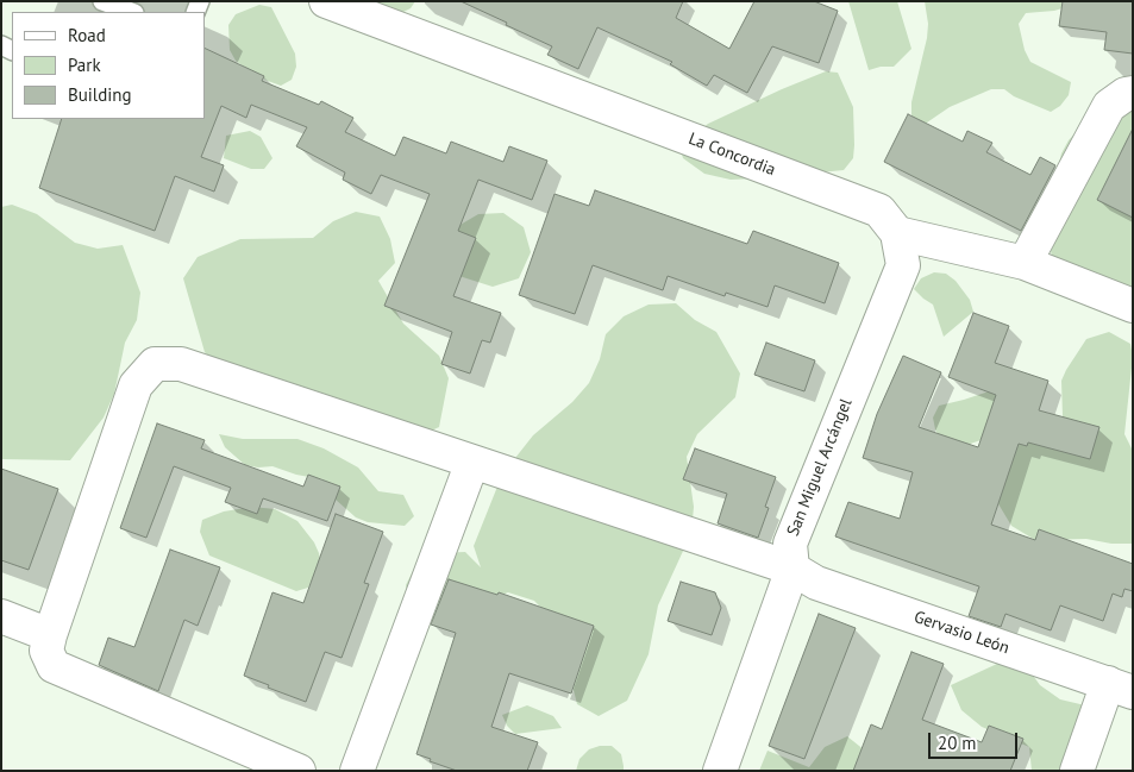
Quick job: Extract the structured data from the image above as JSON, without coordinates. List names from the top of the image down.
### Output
{
  "streets": {
    "street": ["La Concordia", "San Miguel Arcángel", "Gervasio León"]
  },
  "crossings": [
    ["La Concordia", "San Miguel Arcángel"],
    ["San Miguel Arcángel", "Gervasio León"]
  ],
  "legend": ["Road", "Park", "Building"],
  "scale_bar": "20 m"
}
